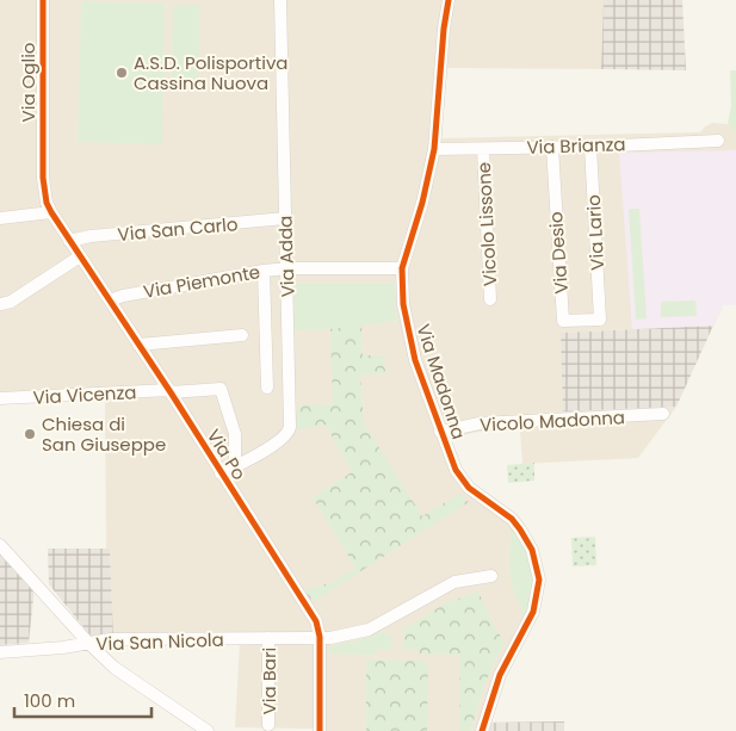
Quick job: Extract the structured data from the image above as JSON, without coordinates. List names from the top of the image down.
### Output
{
  "streets": {
    "street": [
      "Via Oglio",
      "Via Brianza",
      "Vicolo Lissone",
      "Via San Carlo",
      "Via Lario",
      "Via Desio",
      "Via Adda",
      "Via Piemonte",
      "Via Madonna",
      "Via Vicenza",
      "Vicolo Madonna",
      "Via Po",
      "Via San Nicola",
      "Via Bari"
    ]
  },
  "crossings": [
    ["Via Oglio", "Via Po"],
    ["Via Brianza", "Vicolo Lissone"],
    ["Via Brianza", "Via Lario"],
    ["Via Brianza", "Via Desio"],
    ["Via Brianza", "Via Madonna"],
    ["Via San Carlo", "Via Adda"],
    ["Via San Carlo", "Via Po"],
    ["Via Lario", "Via Desio"],
    ["Via Adda", "Via Piemonte"],
    ["Via Adda", "Via Vicenza"],
    ["Via Adda", "Via Po"],
    ["Via Piemonte", "Via Madonna"],
    ["Via Piemonte", "Via Po"],
    ["Via Madonna", "Vicolo Madonna"],
    ["Via Vicenza", "Via Po"],
    ["Via Po", "Via San Nicola"],
    ["Via San Nicola", "Via Bari"]
  ],
  "places": ["A.S.D. Polisportiva Cassina Nuova", "Chiesa di San Giuseppe"],
  "scale_bar": "100 m"
}
